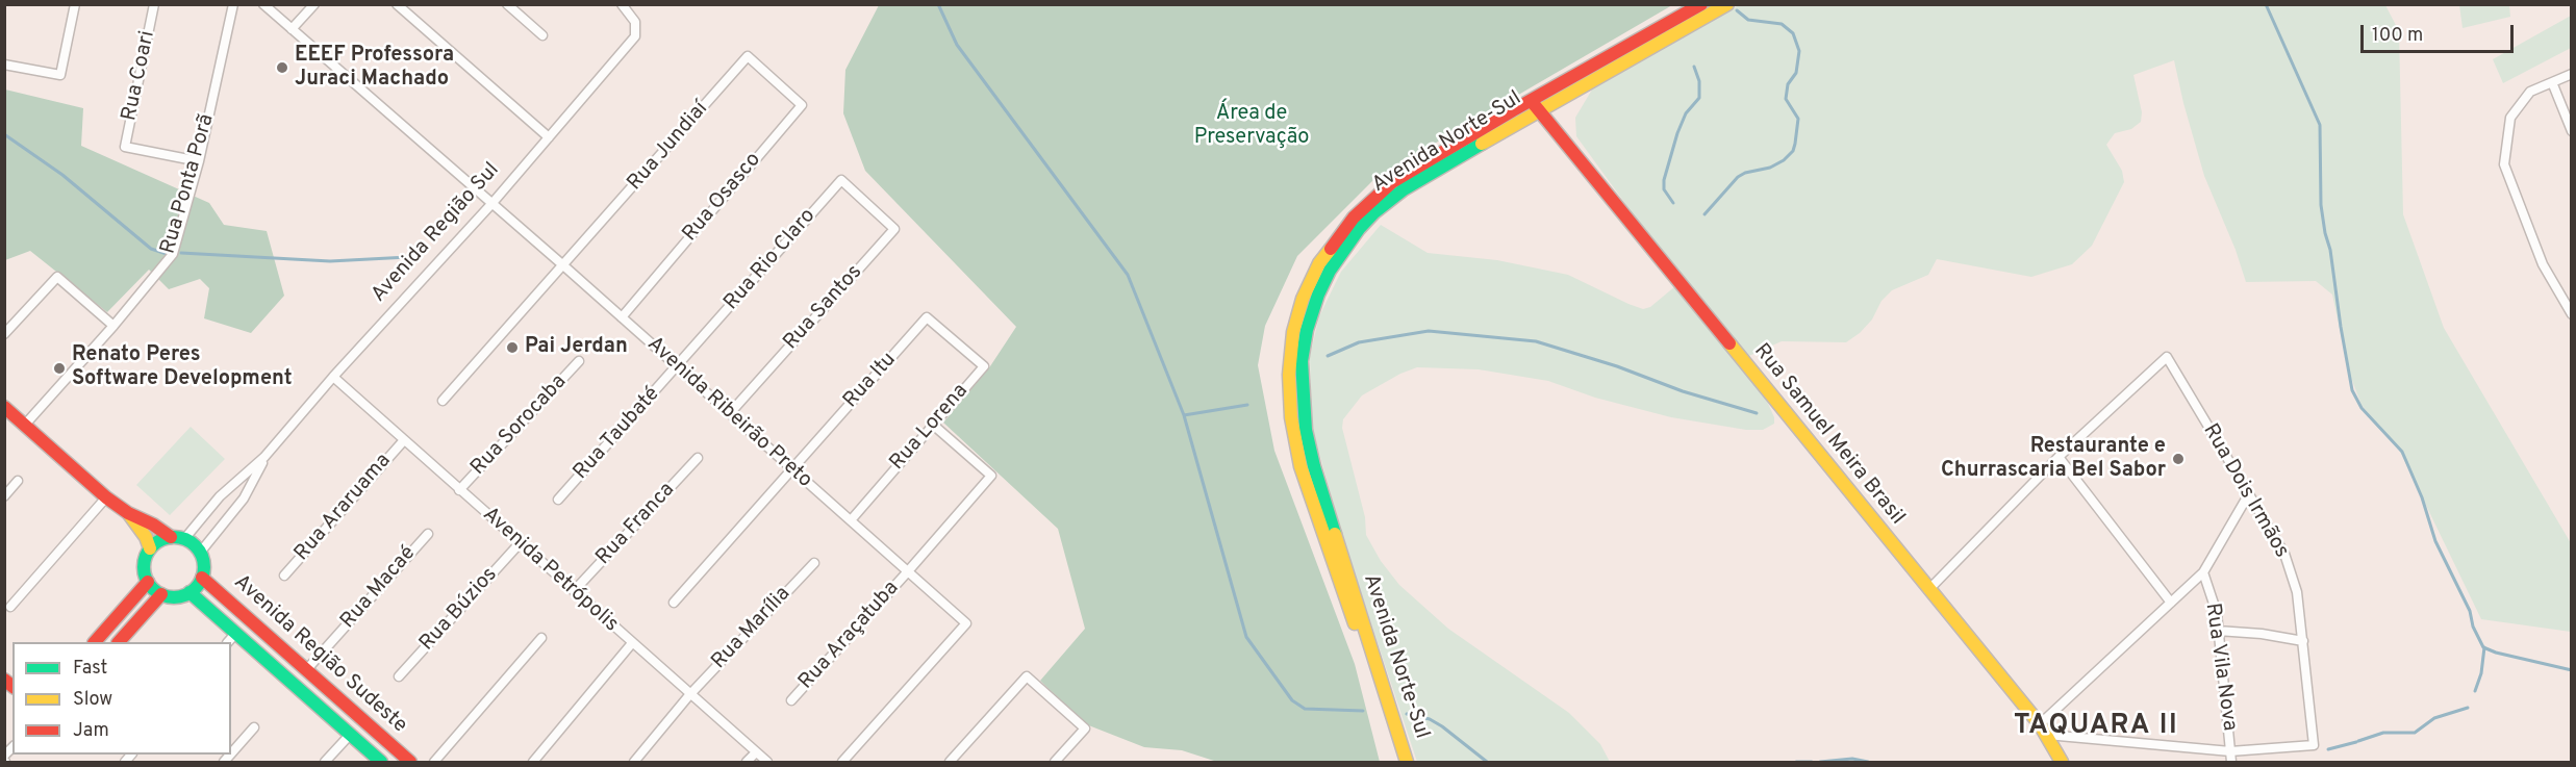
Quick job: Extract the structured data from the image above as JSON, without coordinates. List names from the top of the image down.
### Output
{
  "streets": {
    "street": [
      "Rua Coari",
      "Avenida Norte-Sul",
      "Rua Jundiaí",
      "Rua Ponta Porã",
      "Rua Osasco",
      "Avenida Região Sul",
      "Rua Rio Claro",
      "Rua Santos",
      "Rua Itu",
      "Avenida Ribeirão Preto",
      "Rua Sorocaba",
      "Rua Lorena",
      "Rua Taubaté",
      "Rua Samuel Meira Brasil",
      "Rua Dois Irmãos",
      "Rua Araruama",
      "Rua Franca",
      "Avenida Petrópolis",
      "Rua Macaé",
      "Rua Búzios",
      "Rua Marília",
      "Rua Araçatuba",
      "Avenida Região Sudeste",
      "Rua Vila Nova"
    ]
  },
  "crossings": [
    ["Rua Coari", "Rua Ponta Porã"],
    ["Avenida Norte-Sul", "Rua Samuel Meira Brasil"],
    ["Rua Jundiaí", "Rua Osasco"],
    ["Rua Jundiaí", "Avenida Ribeirão Preto"],
    ["Rua Osasco", "Avenida Ribeirão Preto"],
    ["Avenida Região Sul", "Avenida Ribeirão Preto"],
    ["Avenida Região Sul", "Avenida Petrópolis"],
    ["Avenida Região Sul", "Avenida Região Sudeste"],
    ["Rua Rio Claro", "Rua Santos"],
    ["Rua Rio Claro", "Avenida Ribeirão Preto"],
    ["Rua Rio Claro", "Rua Taubaté"],
    ["Rua Santos", "Avenida Ribeirão Preto"],
    ["Rua Itu", "Avenida Ribeirão Preto"],
    ["Rua Itu", "Rua Lorena"],
    ["Avenida Ribeirão Preto", "Rua Lorena"],
    ["Avenida Ribeirão Preto", "Rua Taubaté"],
    ["Avenida Ribeirão Preto", "Rua Araçatuba"],
    ["Rua Sorocaba", "Avenida Petrópolis"],
    ["Rua Lorena", "Rua Araçatuba"],
    ["Rua Dois Irmãos", "Rua Vila Nova"],
    ["Rua Araruama", "Avenida Petrópolis"],
    ["Rua Franca", "Avenida Petrópolis"],
    ["Avenida Petrópolis", "Rua Búzios"],
    ["Avenida Petrópolis", "Rua Marília"],
    ["Rua Macaé", "Avenida Região Sudeste"]
  ],
  "districts": ["TAQUARA II"],
  "parks": ["Área de Preservação"],
  "places": [
    "EEEF Professora Juraci Machado",
    "Pai Jerdan",
    "Renato Peres Software Development",
    "Restaurante e Churrascaria Bel Sabor"
  ],
  "legend": ["Fast", "Slow", "Jam"],
  "scale_bar": "100 m"
}
